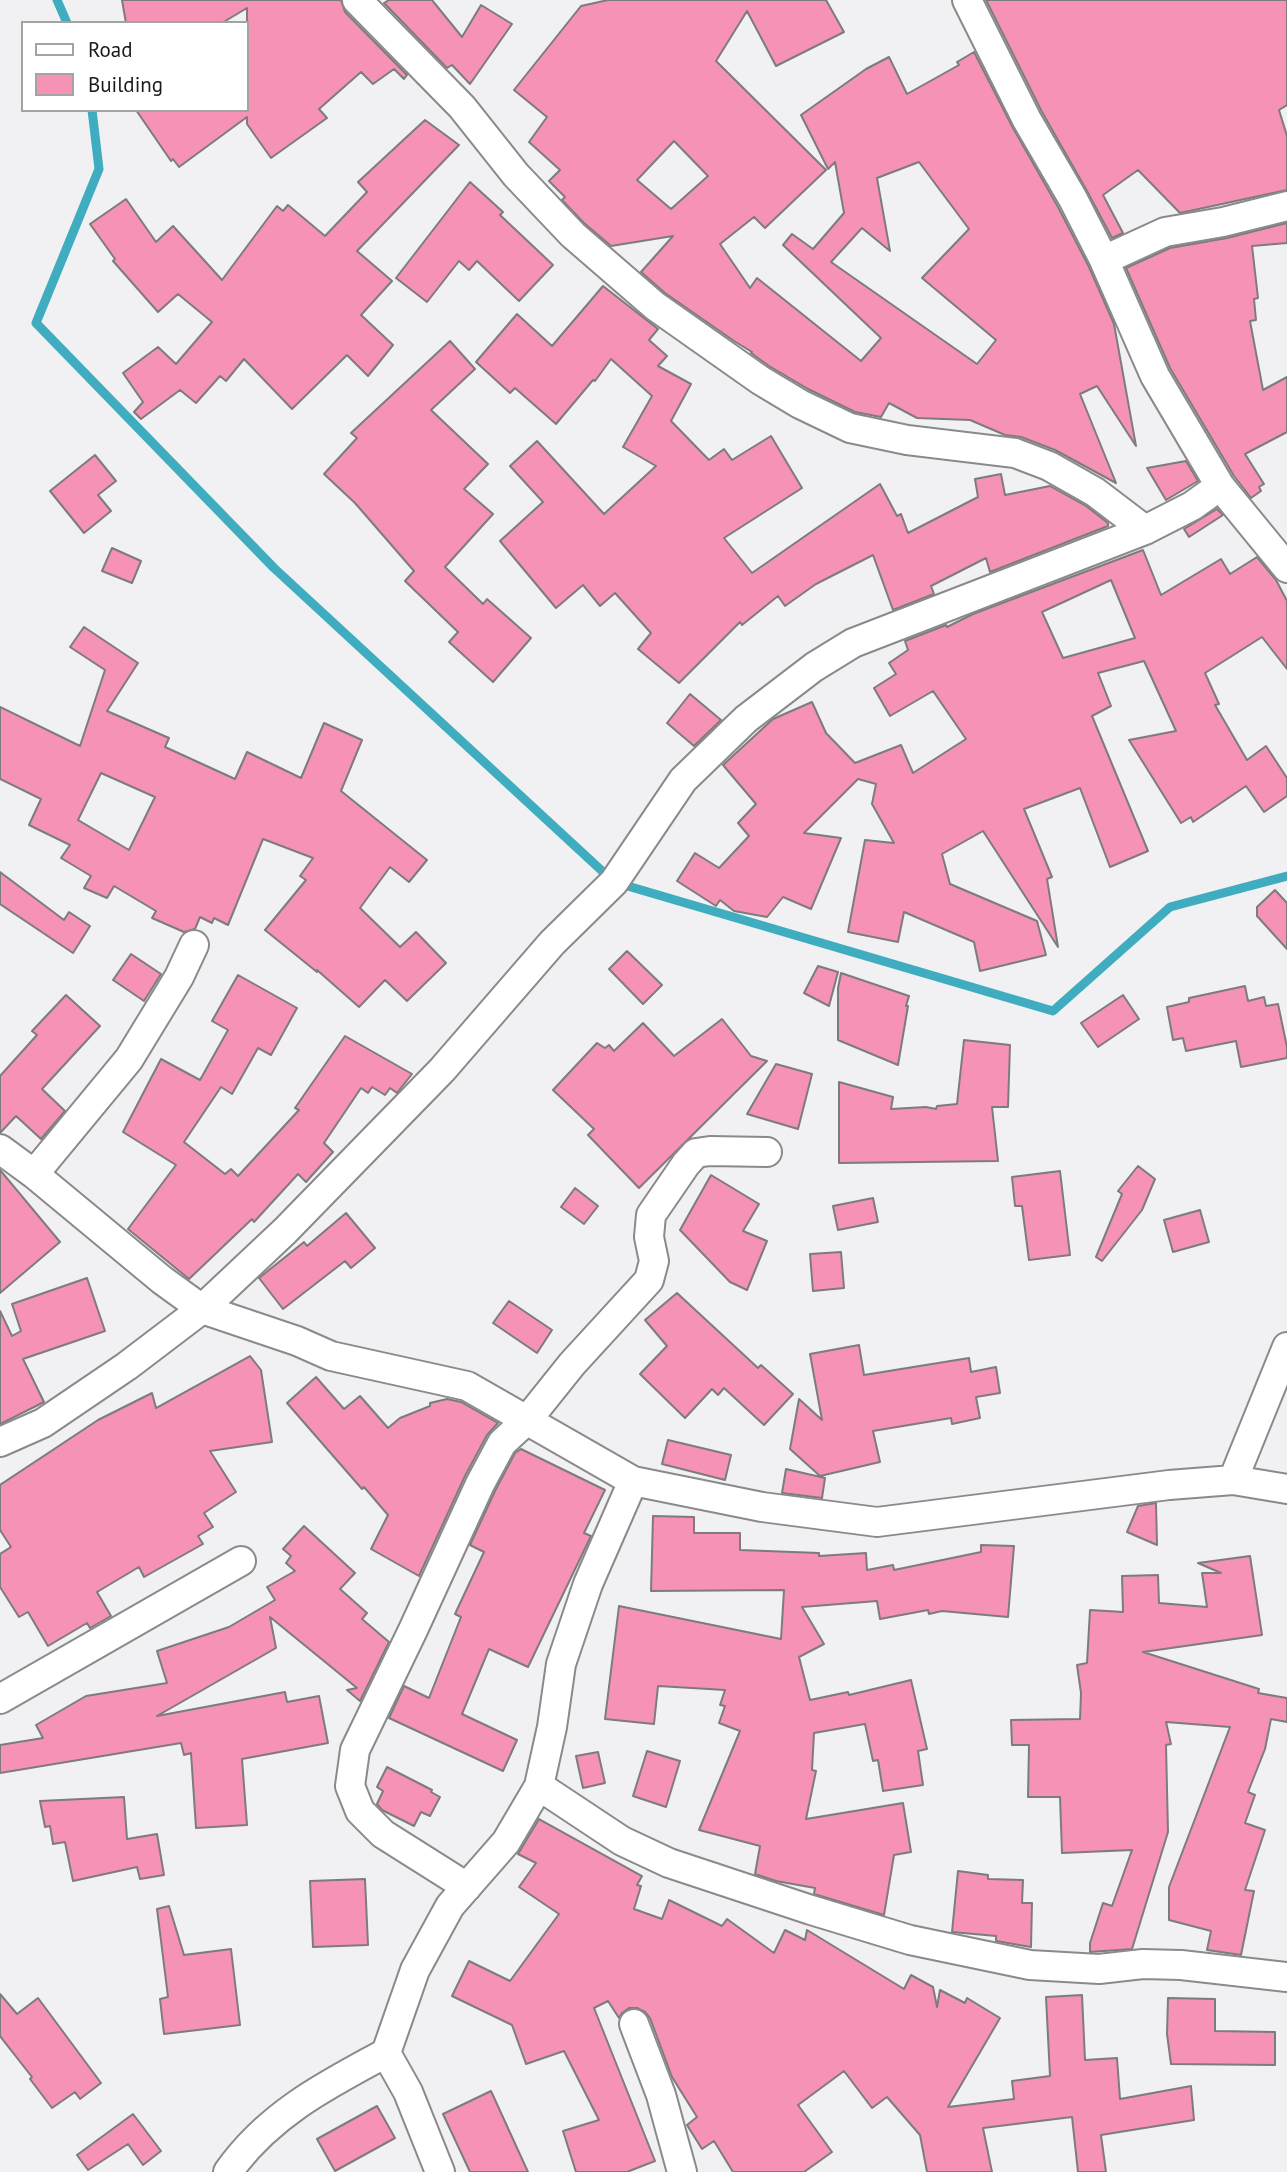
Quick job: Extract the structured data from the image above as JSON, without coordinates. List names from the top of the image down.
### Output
{
  "legend": ["Road", "Building"]
}
